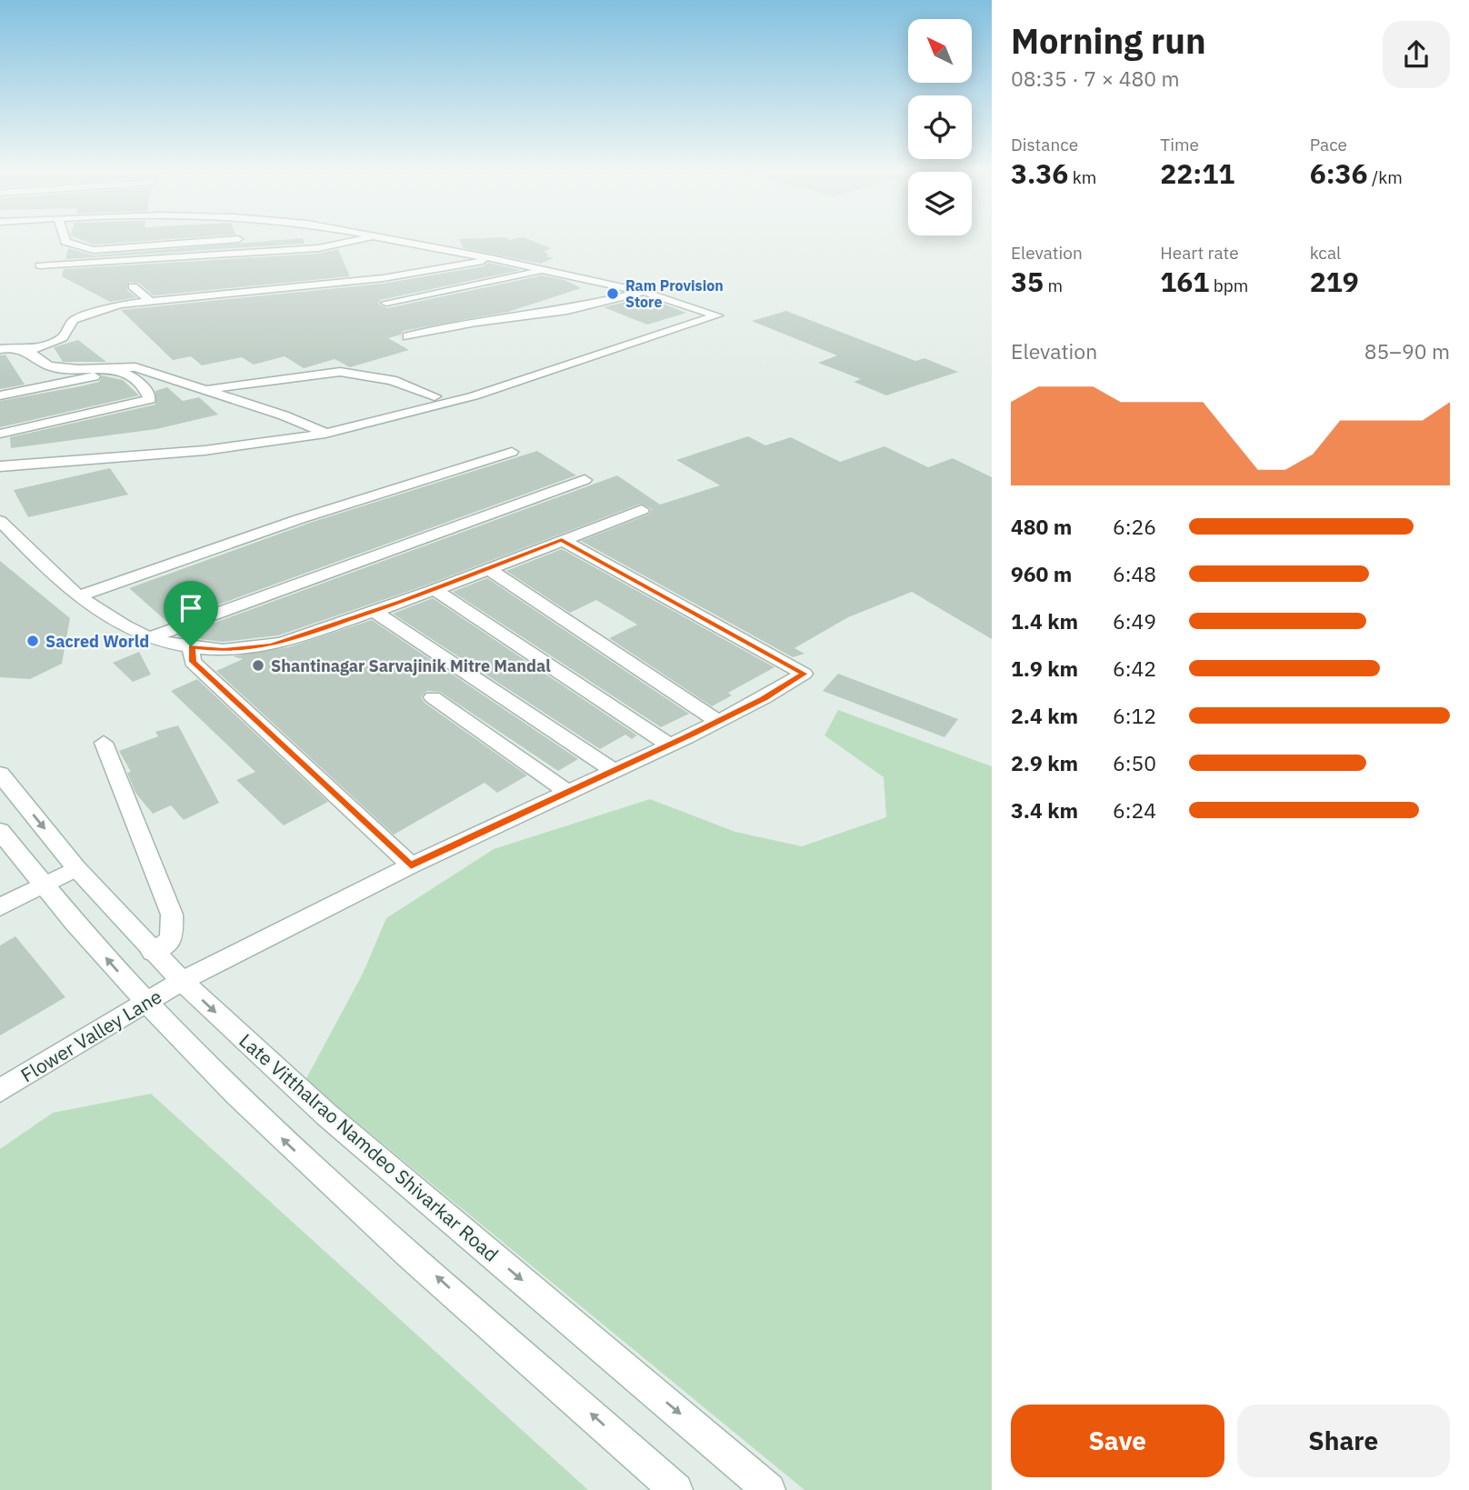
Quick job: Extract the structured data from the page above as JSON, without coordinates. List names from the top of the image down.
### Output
{
  "streets": {
    "street": ["Flower Valley Lane", "Late Vitthalrao Namdeo Shivarkar Road"]
  },
  "crossings": [
    ["Flower Valley Lane", "Late Vitthalrao Namdeo Shivarkar Road"]
  ],
  "places": ["Ram Provision Store", "Sacred World", "Shantinagar Sarvajinik Mitre Mandal"],
  "north": "top left",
  "page": {
    "heading": ["Morning run", "08:35 · 7 × 480 m"],
    "stats": [
      ["Distance", "3.36 km"],
      ["Time", "22:11"],
      ["Pace", "6:36 /km"],
      ["Elevation", "35 m"],
      ["Heart rate", "161 bpm"],
      ["kcal", "219"]
    ],
    "chart": ["Elevation", "85–90 m"],
    "list": [
      {
        "name": "480 m",
        "note": "6:26"
      },
      {
        "name": "960 m",
        "note": "6:48"
      },
      {
        "name": "1.4 km",
        "note": "6:49"
      },
      {
        "name": "1.9 km",
        "note": "6:42"
      },
      {
        "name": "2.4 km",
        "note": "6:12"
      },
      {
        "name": "2.9 km",
        "note": "6:50"
      },
      {
        "name": "3.4 km",
        "note": "6:24"
      }
    ],
    "buttons": ["Save", "Share"]
  }
}
